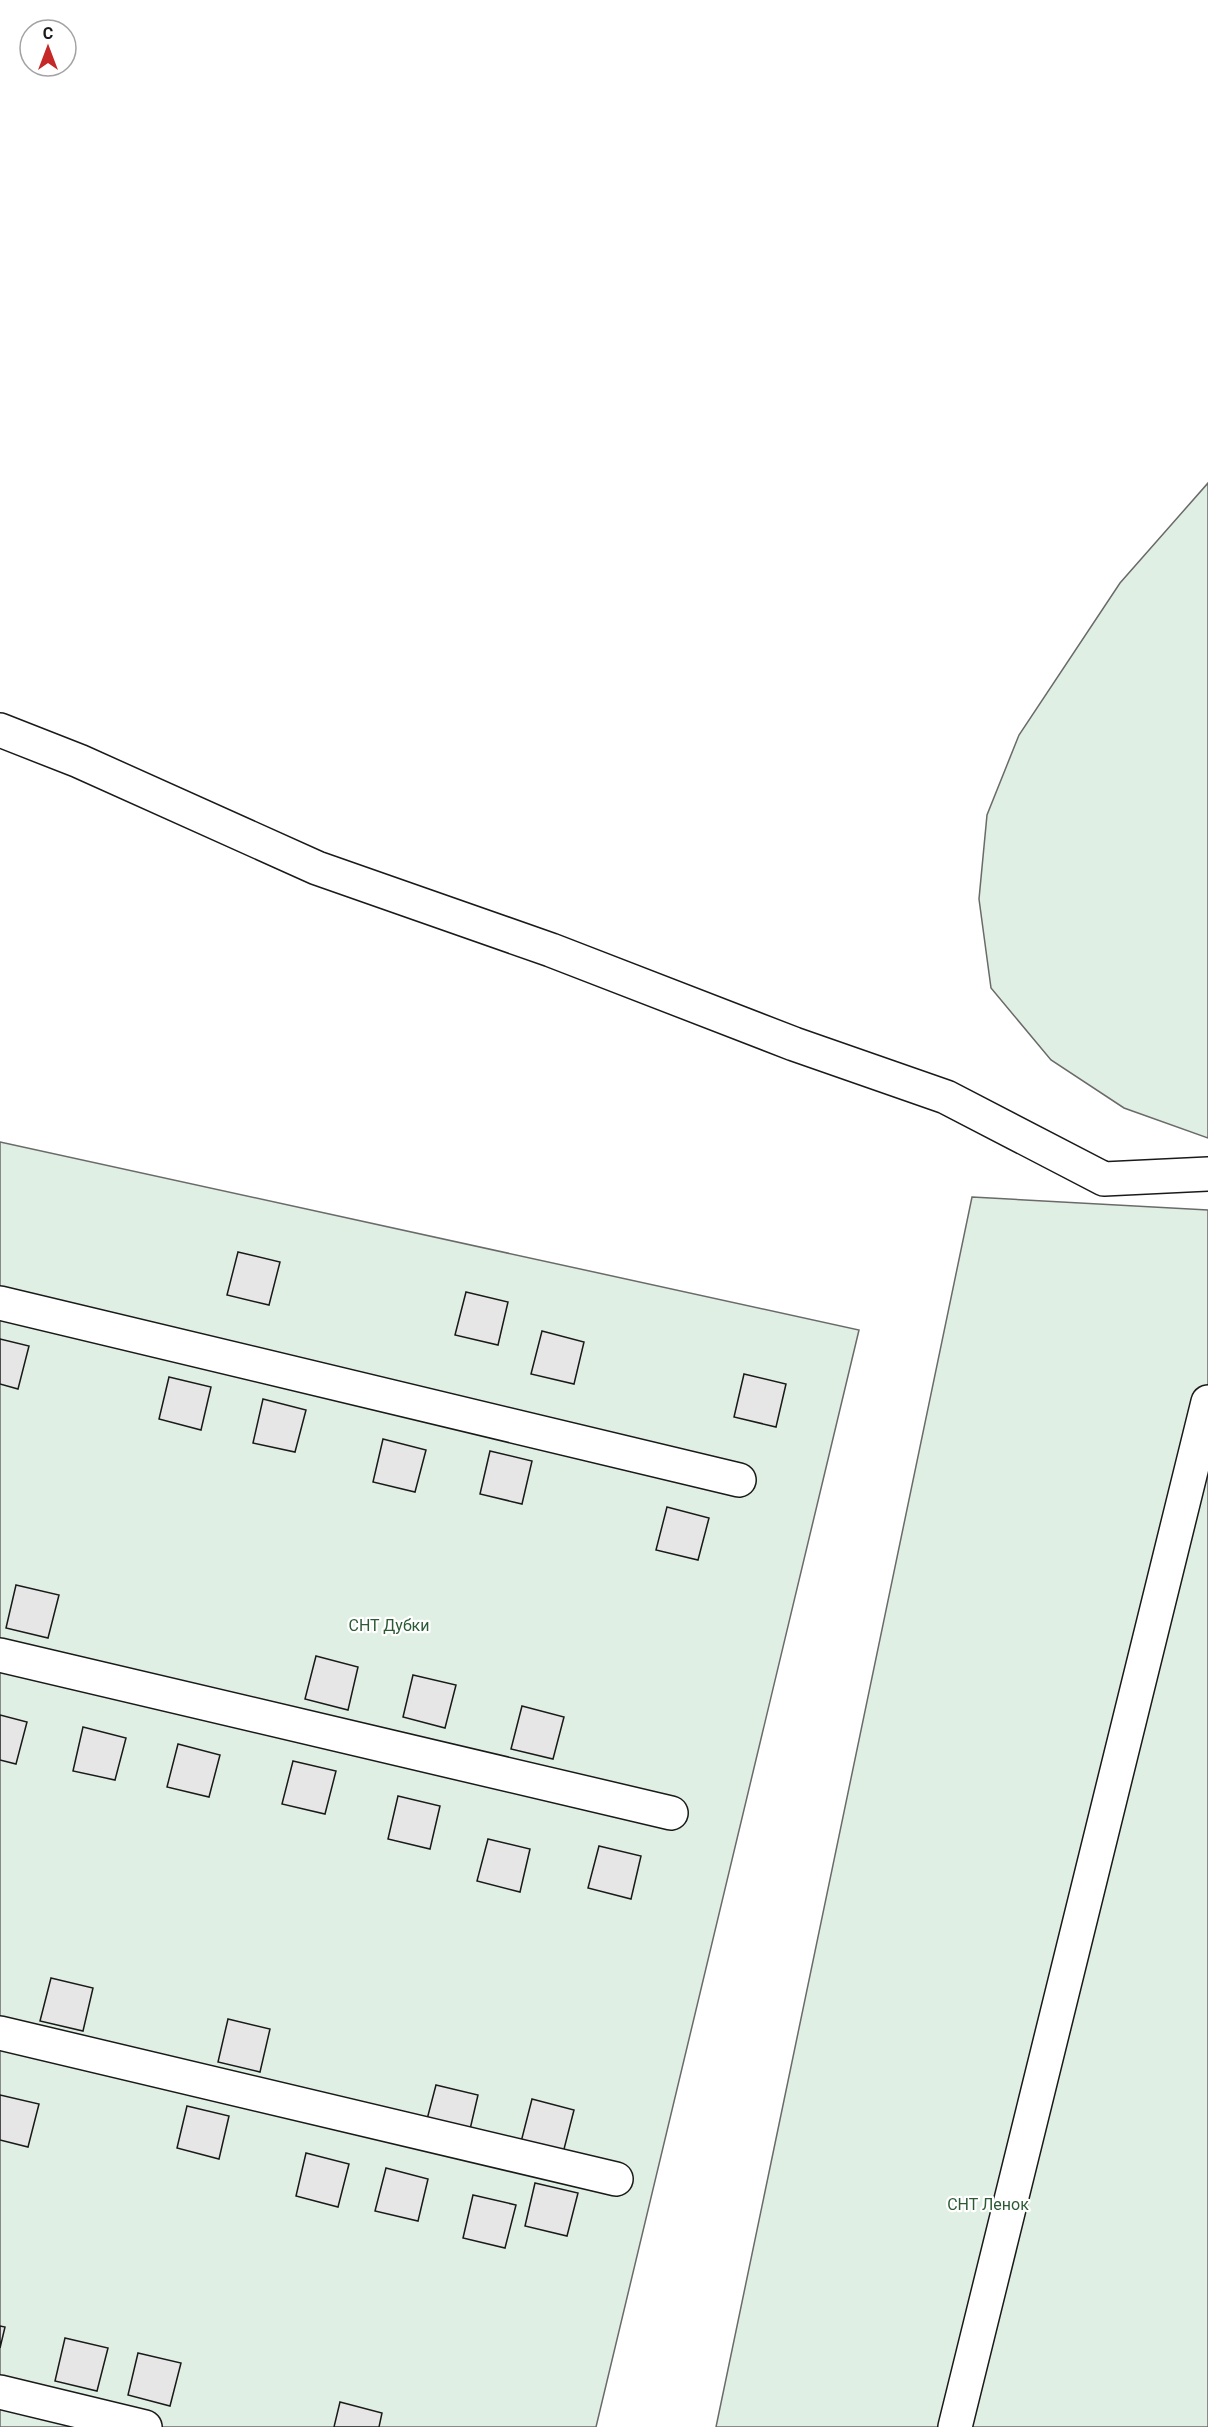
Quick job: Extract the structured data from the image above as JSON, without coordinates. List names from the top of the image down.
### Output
{
  "parks": ["СНТ Дубки", "СНТ Ленок"],
  "north": "top"
}
